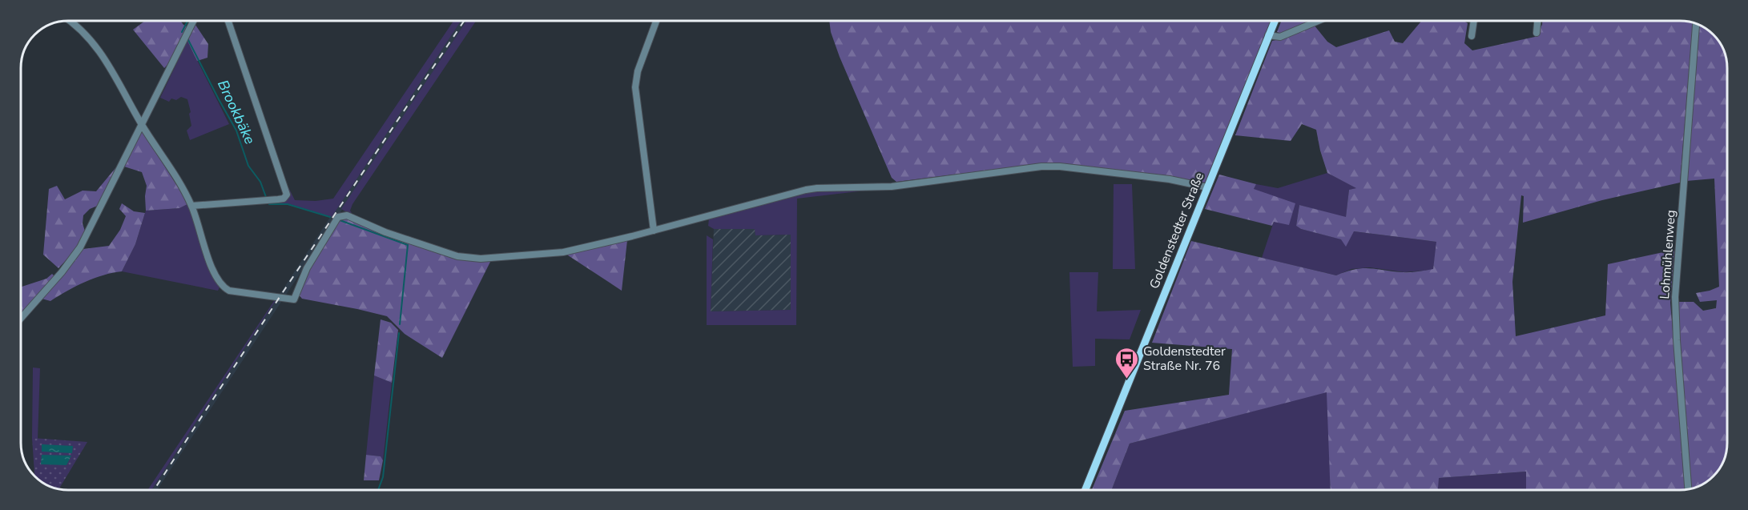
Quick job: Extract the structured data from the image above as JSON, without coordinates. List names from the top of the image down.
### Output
{
  "streets": {
    "main road": ["Goldenstedter Straße"],
    "street": ["Lohmühlenweg"]
  },
  "water": ["Brookbäke"],
  "places": {
    "bus stop": ["Goldenstedter Straße Nr. 76"]
  }
}
